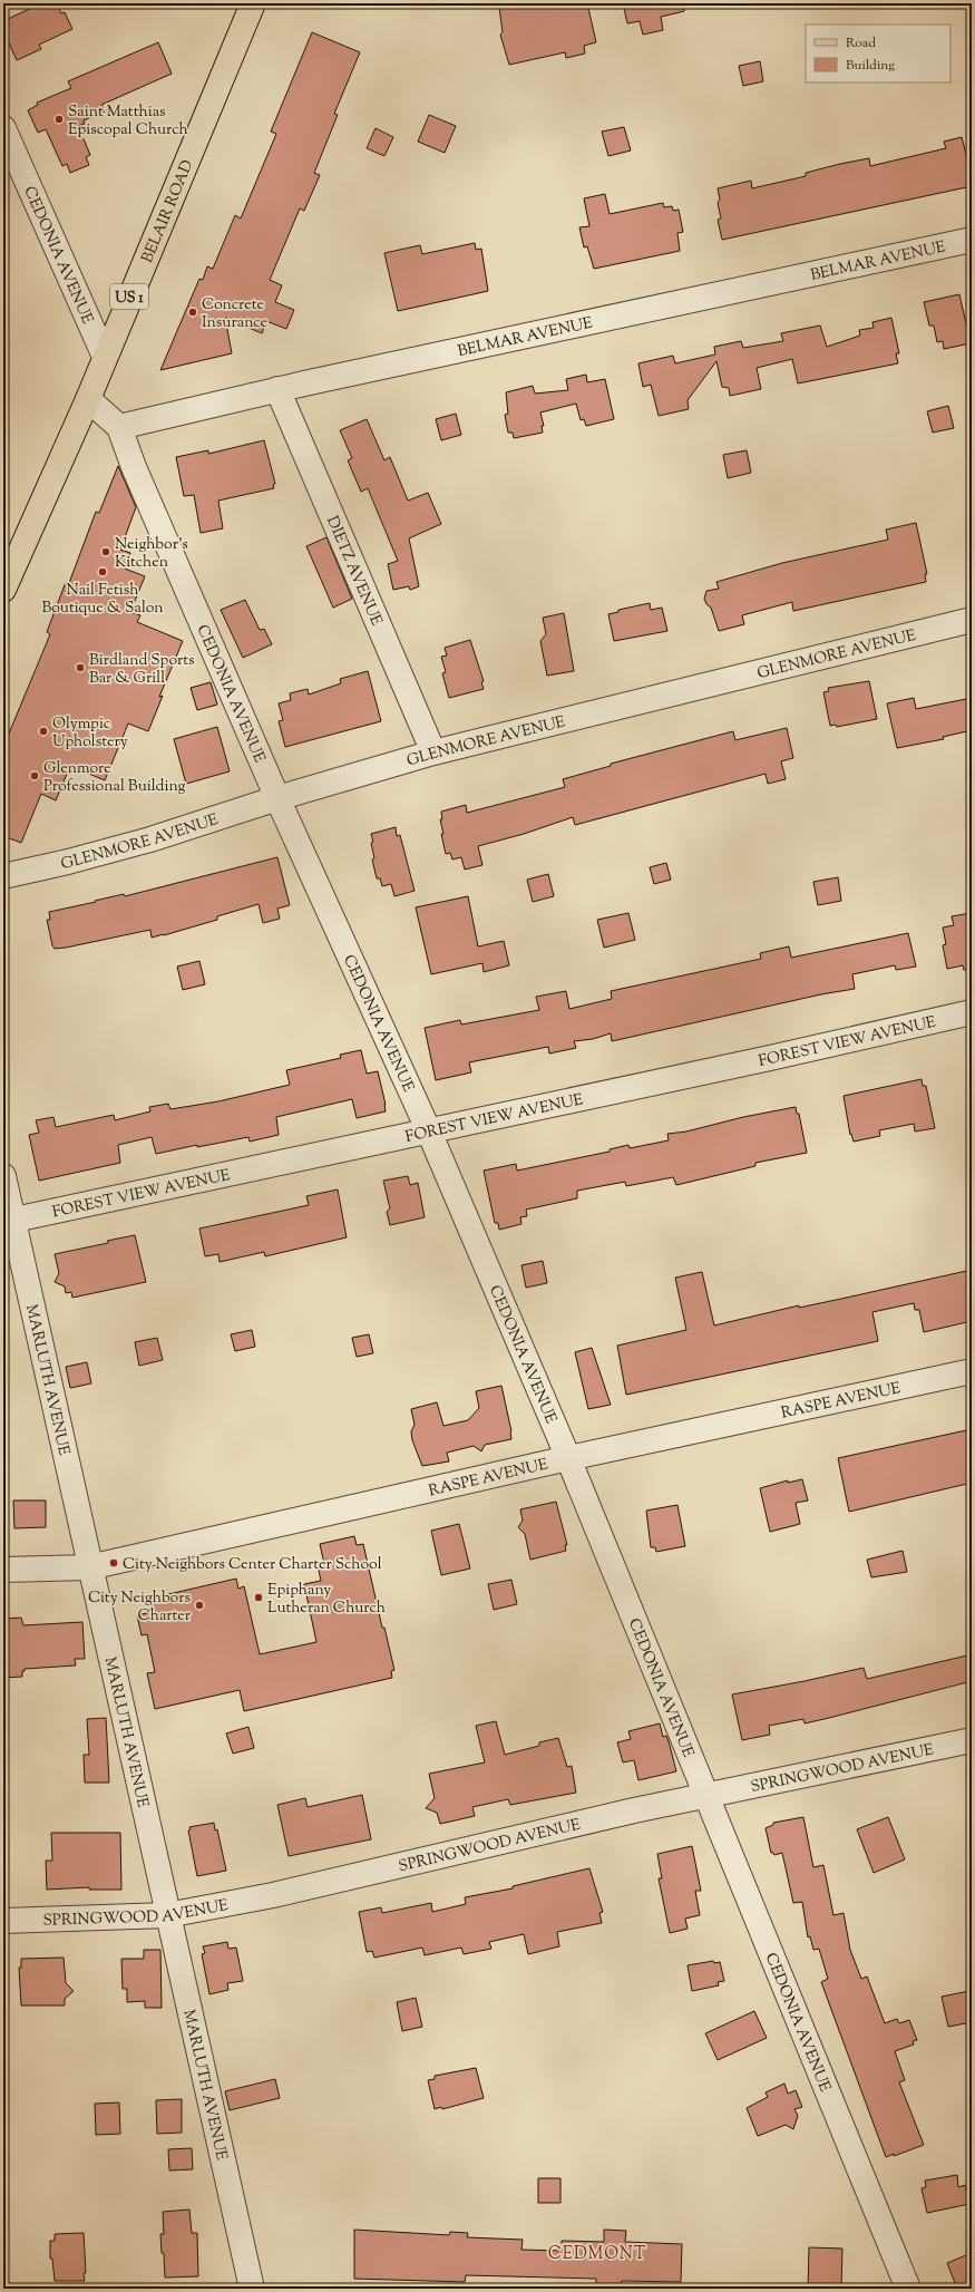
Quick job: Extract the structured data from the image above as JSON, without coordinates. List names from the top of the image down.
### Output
{
  "streets": {
    "main road": ["BELAIR ROAD", "US 1"],
    "street": [
      "CEDONIA AVENUE",
      "BELMAR AVENUE",
      "DIETZ AVENUE",
      "GLENMORE AVENUE",
      "FOREST VIEW AVENUE",
      "MARLUTH AVENUE",
      "RASPE AVENUE",
      "SPRINGWOOD AVENUE"
    ]
  },
  "crossings": [
    ["BELAIR ROAD", "CEDONIA AVENUE"],
    ["CEDONIA AVENUE", "BELMAR AVENUE"],
    ["CEDONIA AVENUE", "GLENMORE AVENUE"],
    ["CEDONIA AVENUE", "FOREST VIEW AVENUE"],
    ["CEDONIA AVENUE", "RASPE AVENUE"],
    ["CEDONIA AVENUE", "SPRINGWOOD AVENUE"],
    ["BELMAR AVENUE", "DIETZ AVENUE"],
    ["DIETZ AVENUE", "GLENMORE AVENUE"],
    ["FOREST VIEW AVENUE", "MARLUTH AVENUE"],
    ["MARLUTH AVENUE", "RASPE AVENUE"],
    ["MARLUTH AVENUE", "SPRINGWOOD AVENUE"]
  ],
  "districts": ["CEDMONT"],
  "places": [
    "Saint Matthias Episcopal Church",
    "Concrete Insurance",
    "Neighbor's Kitchen",
    "Nail Fetish Boutique & Salon",
    "Birdland Sports Bar & Grill",
    "Olympic Upholstery",
    "Glenmore Professional Building",
    "City Neighbors Center Charter School",
    "Epiphany Lutheran Church",
    "City Neighbors Charter"
  ],
  "legend": ["Road", "Building"]
}
